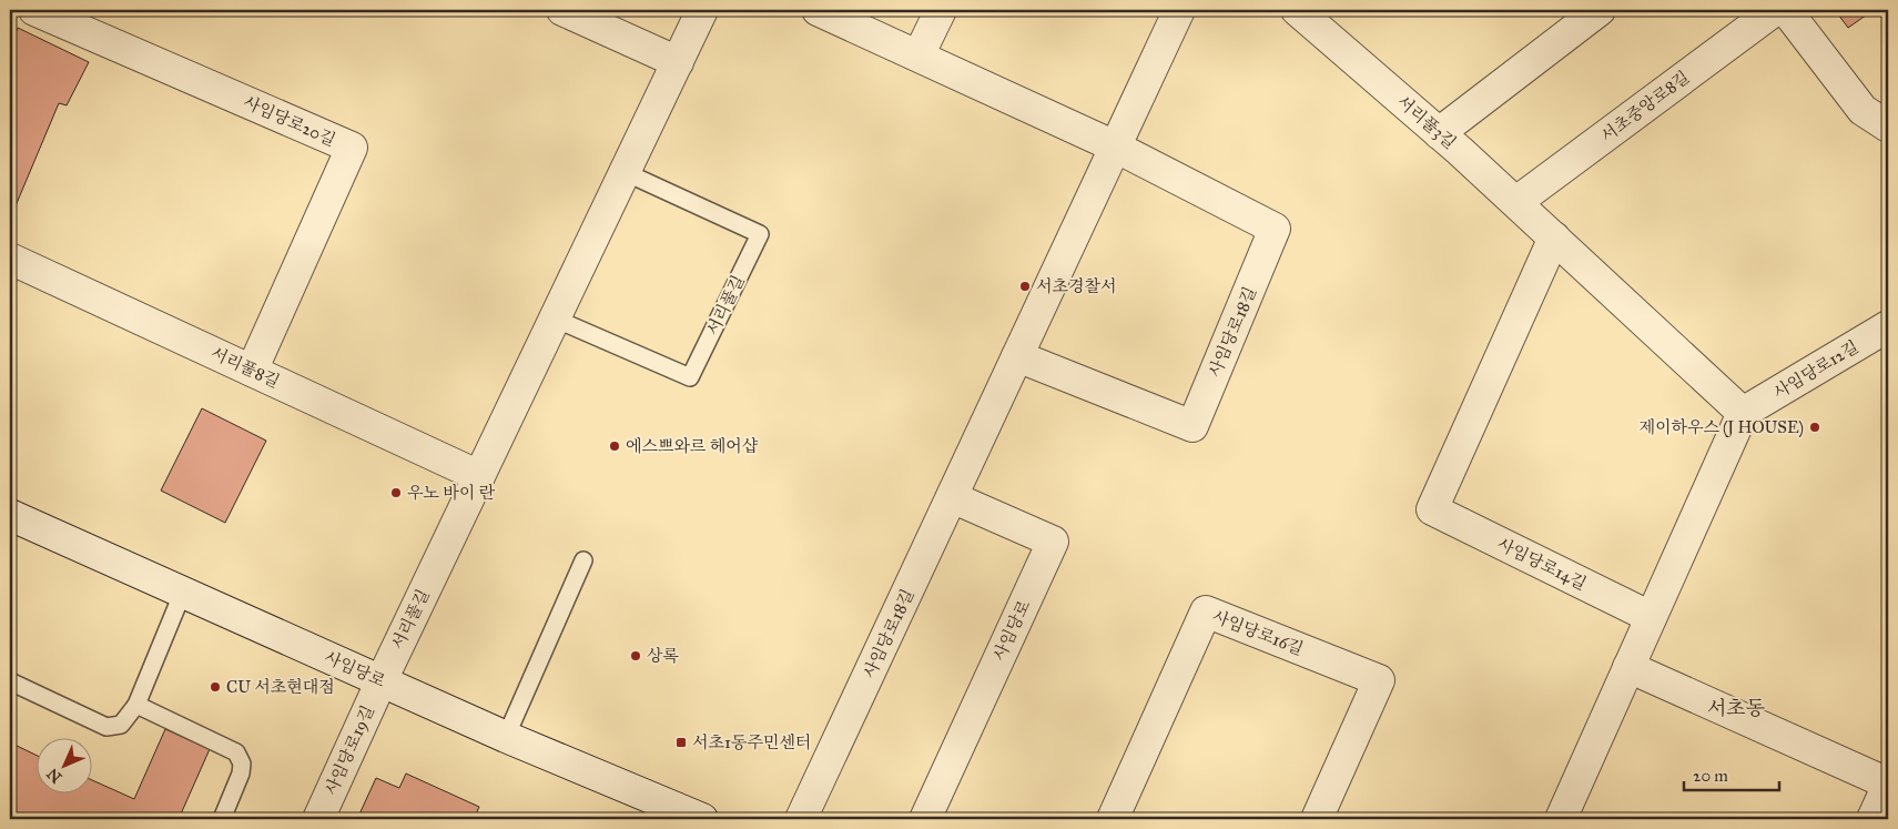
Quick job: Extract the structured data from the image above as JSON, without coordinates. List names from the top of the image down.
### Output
{
  "streets": {
    "street": [
      "서초중앙로8길",
      "사임당로20길",
      "서리풀3길",
      "서리풀길",
      "사임당로18길",
      "서리풀8길",
      "사임당로12길",
      "사임당로14길",
      "사임당로",
      "사임당로16길",
      "사임당로19길"
    ]
  },
  "crossings": [
    ["서초중앙로8길", "서리풀3길"],
    ["사임당로20길", "서리풀8길"],
    ["서리풀3길", "사임당로12길"],
    ["서리풀3길", "사임당로14길"],
    ["서리풀길", "서리풀8길"],
    ["서리풀길", "사임당로"],
    ["서리풀길", "사임당로19길"],
    ["사임당로18길", "사임당로"],
    ["사임당로", "사임당로19길"]
  ],
  "districts": ["서초동"],
  "places": {
    "other": [
      "서초경찰서",
      "제이하우스 (J HOUSE)",
      "에스쁘와르 헤어샵",
      "우노 바이 란",
      "상록",
      "CU 서초현대점"
    ],
    "transit": ["서초1동주민센터"]
  },
  "scale_bar": "20 m",
  "north": "bottom left"
}
